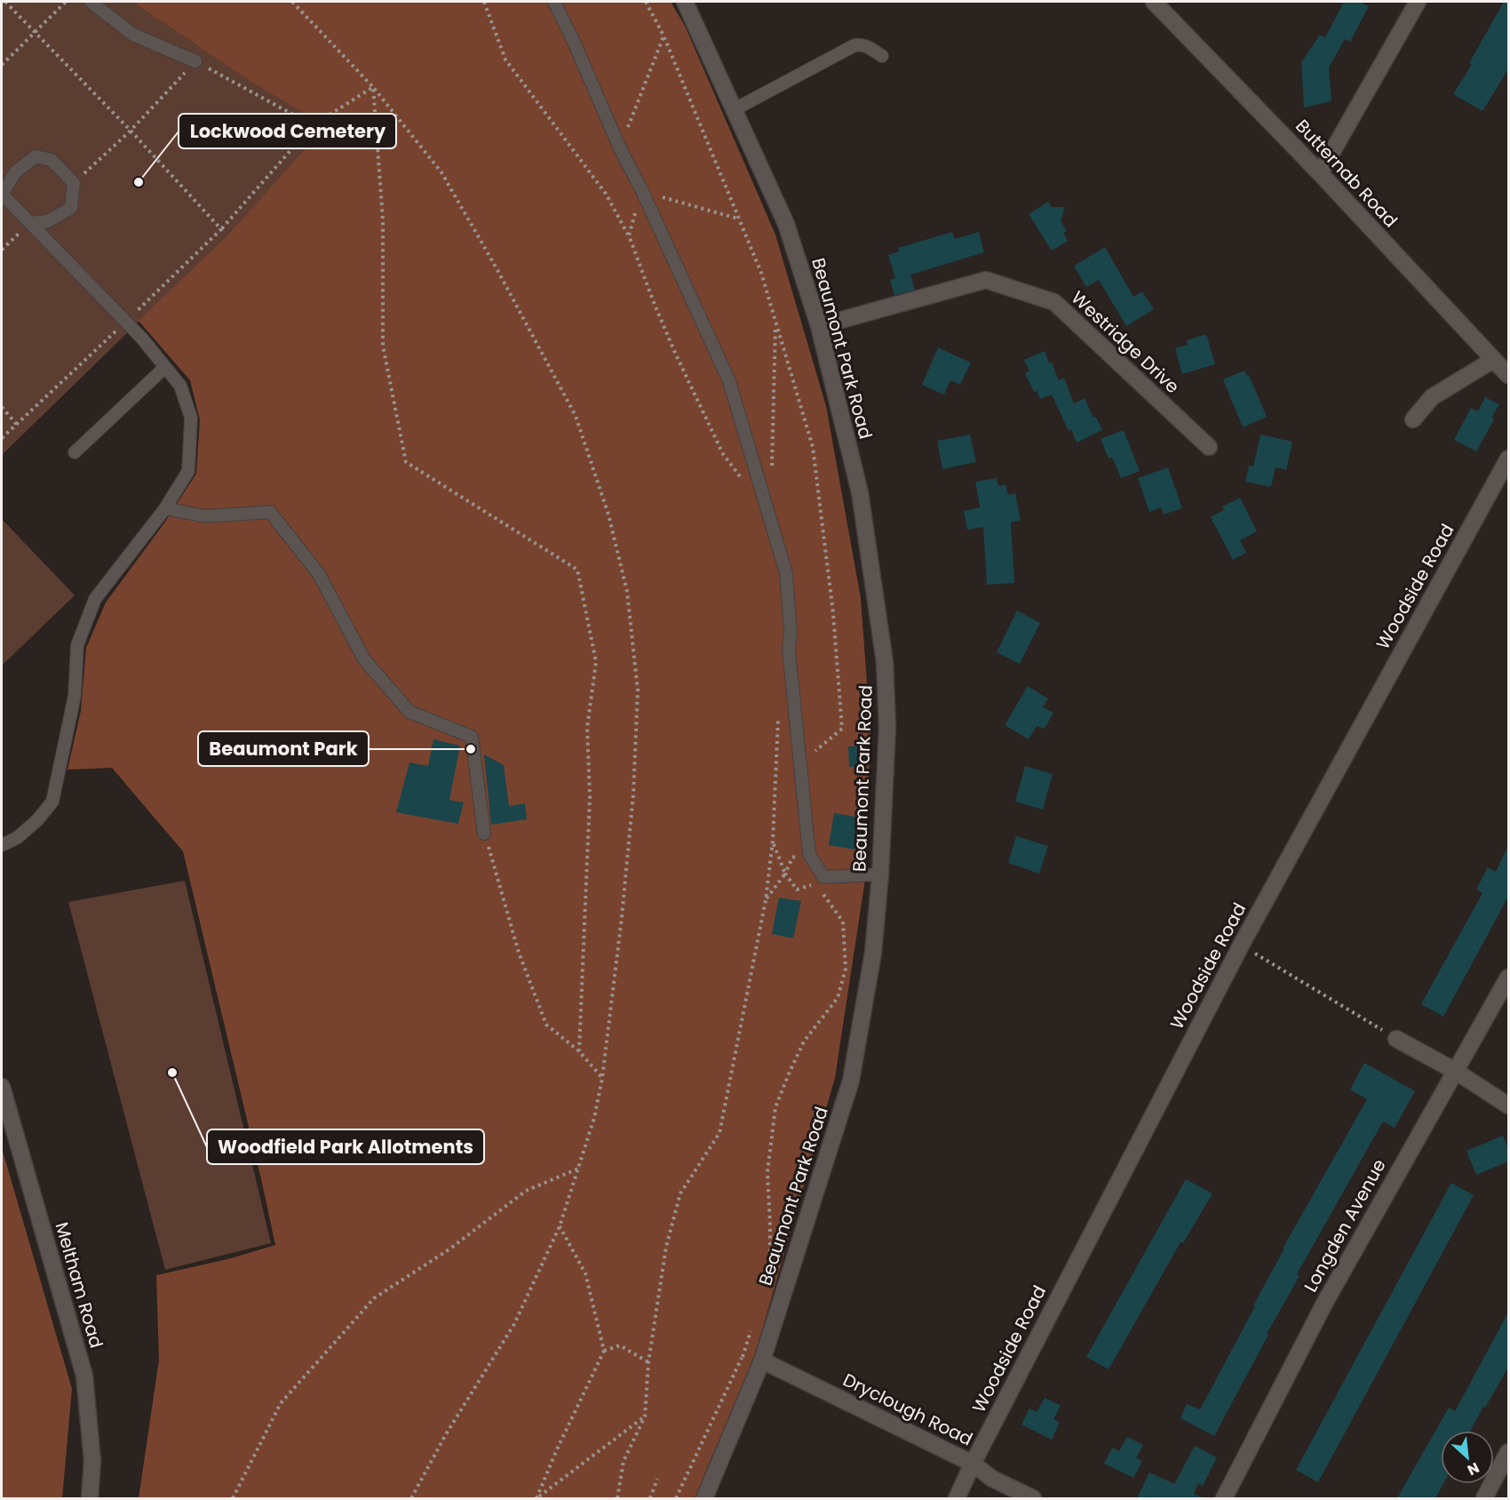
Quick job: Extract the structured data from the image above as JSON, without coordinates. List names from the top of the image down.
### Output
{
  "streets": {
    "street": [
      "Butternab Road",
      "Westridge Drive",
      "Beaumont Park Road",
      "Woodside Road",
      "Longden Avenue",
      "Meltham Road",
      "Dryclough Road"
    ]
  },
  "crossings": [
    ["Westridge Drive", "Beaumont Park Road"],
    ["Beaumont Park Road", "Dryclough Road"],
    ["Woodside Road", "Dryclough Road"]
  ],
  "places": ["Lockwood Cemetery", "Beaumont Park", "Woodfield Park Allotments"],
  "north": "bottom right"
}
